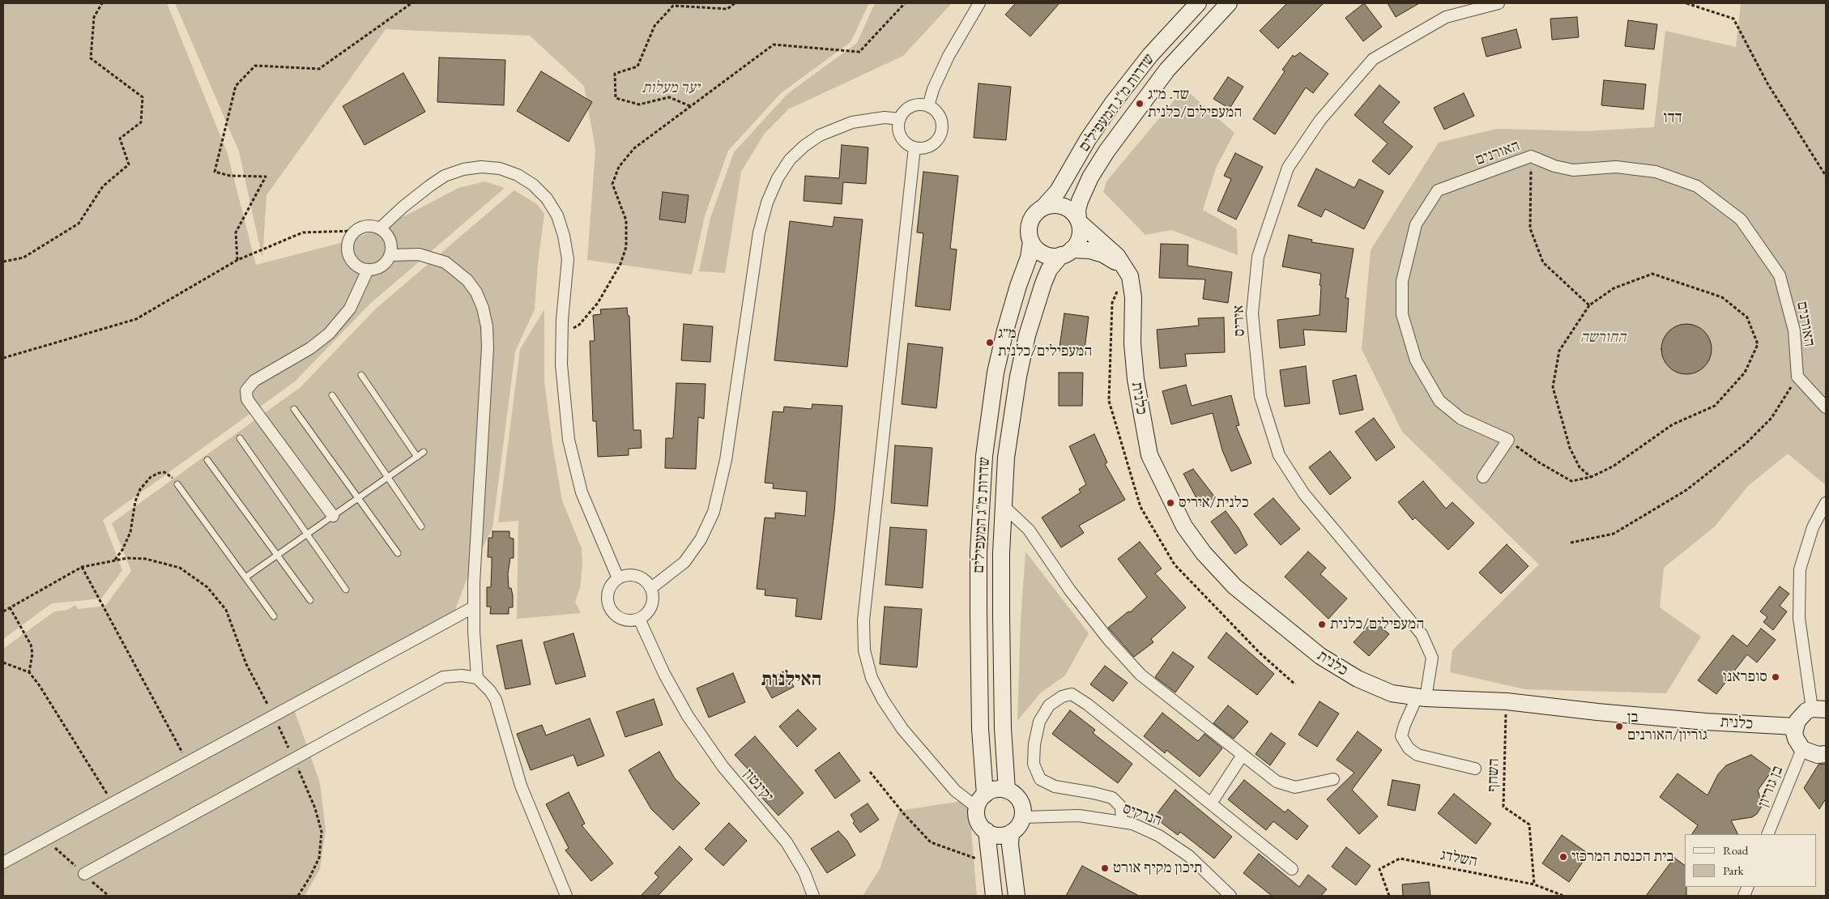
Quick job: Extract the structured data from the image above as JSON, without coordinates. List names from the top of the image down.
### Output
{
  "streets": {
    "main road": ["שדרות מ\"ג המעפילים", "כלנית"],
    "street": [
      "האורנים",
      "איריס",
      "יקינטון",
      "בן גוריון",
      "הנרקיס"
    ],
    "path": ["השחף", "השלדג"]
  },
  "crossings": [
    ["שדרות מ\"ג המעפילים", "כלנית"],
    ["שדרות מ\"ג המעפילים", "הנרקיס"],
    ["איריס", "כלנית"],
    ["כלנית", "השחף"],
    ["השחף", "השלדג"]
  ],
  "districts": ["דדו", "האילנות"],
  "parks": ["יער מעלות", "החורשה"],
  "places": [
    "שד. מ״ג המעפילים/כלנית",
    "מ״ג המעפילים/כלנית",
    "כלנית/איריס",
    "המעפילים/כלנית",
    "סופראנו",
    "בן גוריון/האורנים",
    "בית הכנסת המרכזי",
    "תיכון מקיף אורט"
  ],
  "legend": ["Road", "Park"]
}
